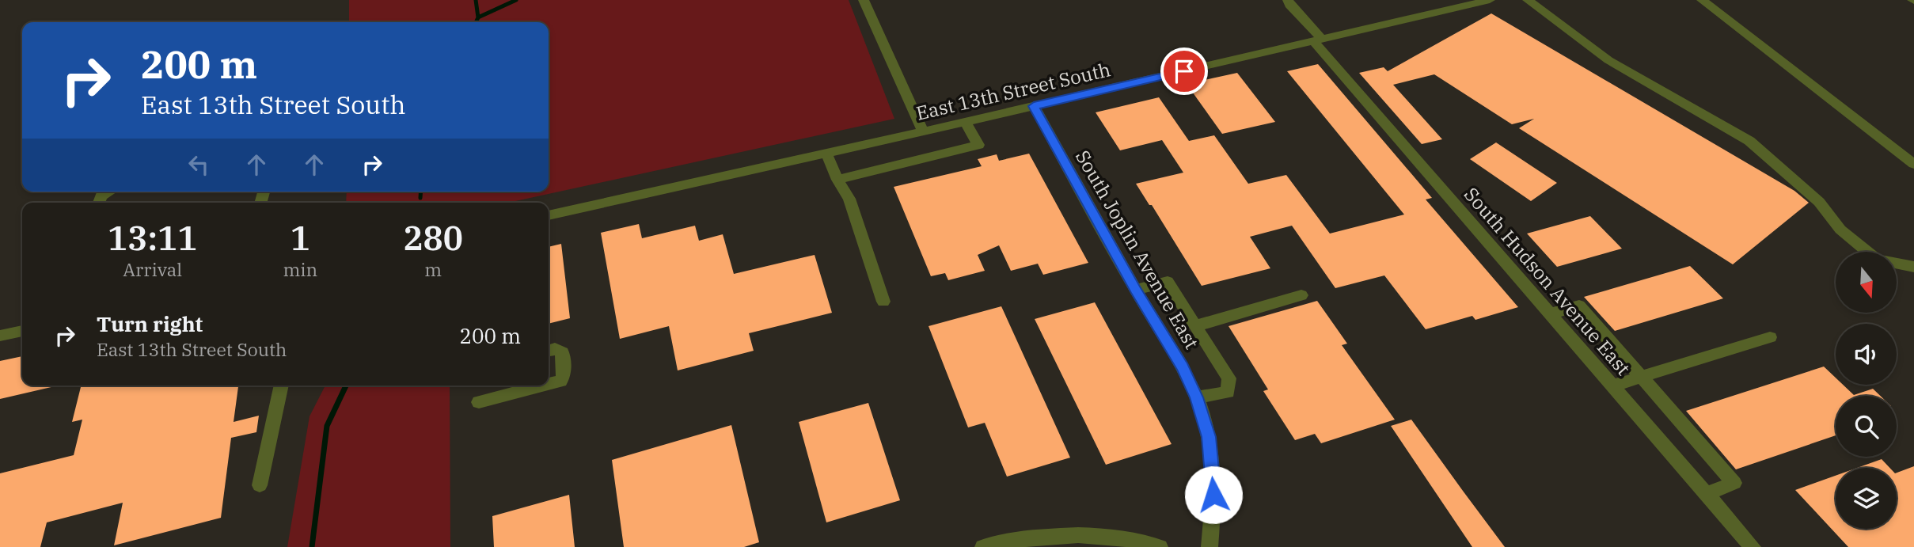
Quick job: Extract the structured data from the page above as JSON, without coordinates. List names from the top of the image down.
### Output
{
  "streets": {
    "street": ["East 13th Street South", "South Joplin Avenue East", "South Hudson Avenue East"]
  },
  "crossings": [
    ["East 13th Street South", "South Joplin Avenue East"],
    ["East 13th Street South", "South Hudson Avenue East"]
  ],
  "north": "bottom",
  "page": {
    "turn": ["200 m", "East 13th Street South"],
    "eta": [
      "13:11",
      "Arrival",
      "1",
      "min",
      "280",
      "m"
    ],
    "list": [
      {
        "name": "Turn right",
        "note": "East 13th Street South",
        "value": "200 m"
      }
    ]
  }
}
